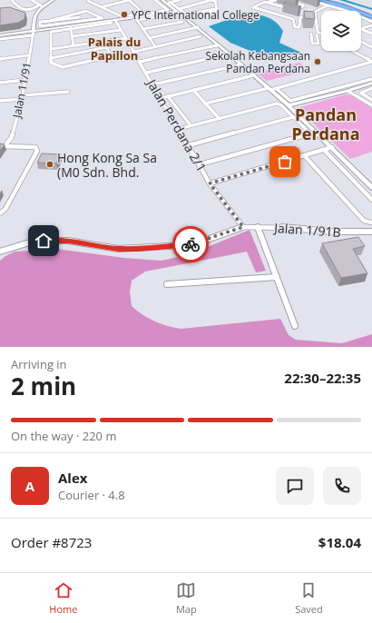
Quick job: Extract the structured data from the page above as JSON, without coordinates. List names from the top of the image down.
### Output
{
  "streets": {
    "street": ["Jalan 11/91", "Jalan Perdana 2/1", "Jalan 1/91B"]
  },
  "crossings": [
    ["Jalan Perdana 2/1", "Jalan 1/91B"]
  ],
  "districts": ["Palais du Papillon", "Pandan Perdana"],
  "places": ["YPC International College", "Sekolah Kebangsaan Pandan Perdana", "Hong Kong Sa Sa (M0 Sdn. Bhd."],
  "page": {
    "heading": ["2 min", "Arriving in", "22:30–22:35"],
    "panel": [
      "Alex",
      "Courier · 4.8",
      "Order #8723",
      "$18.04"
    ],
    "bar": "On the way · 220 m",
    "round": "A",
    "tabs": ["Home", "Map", "Saved"]
  }
}
